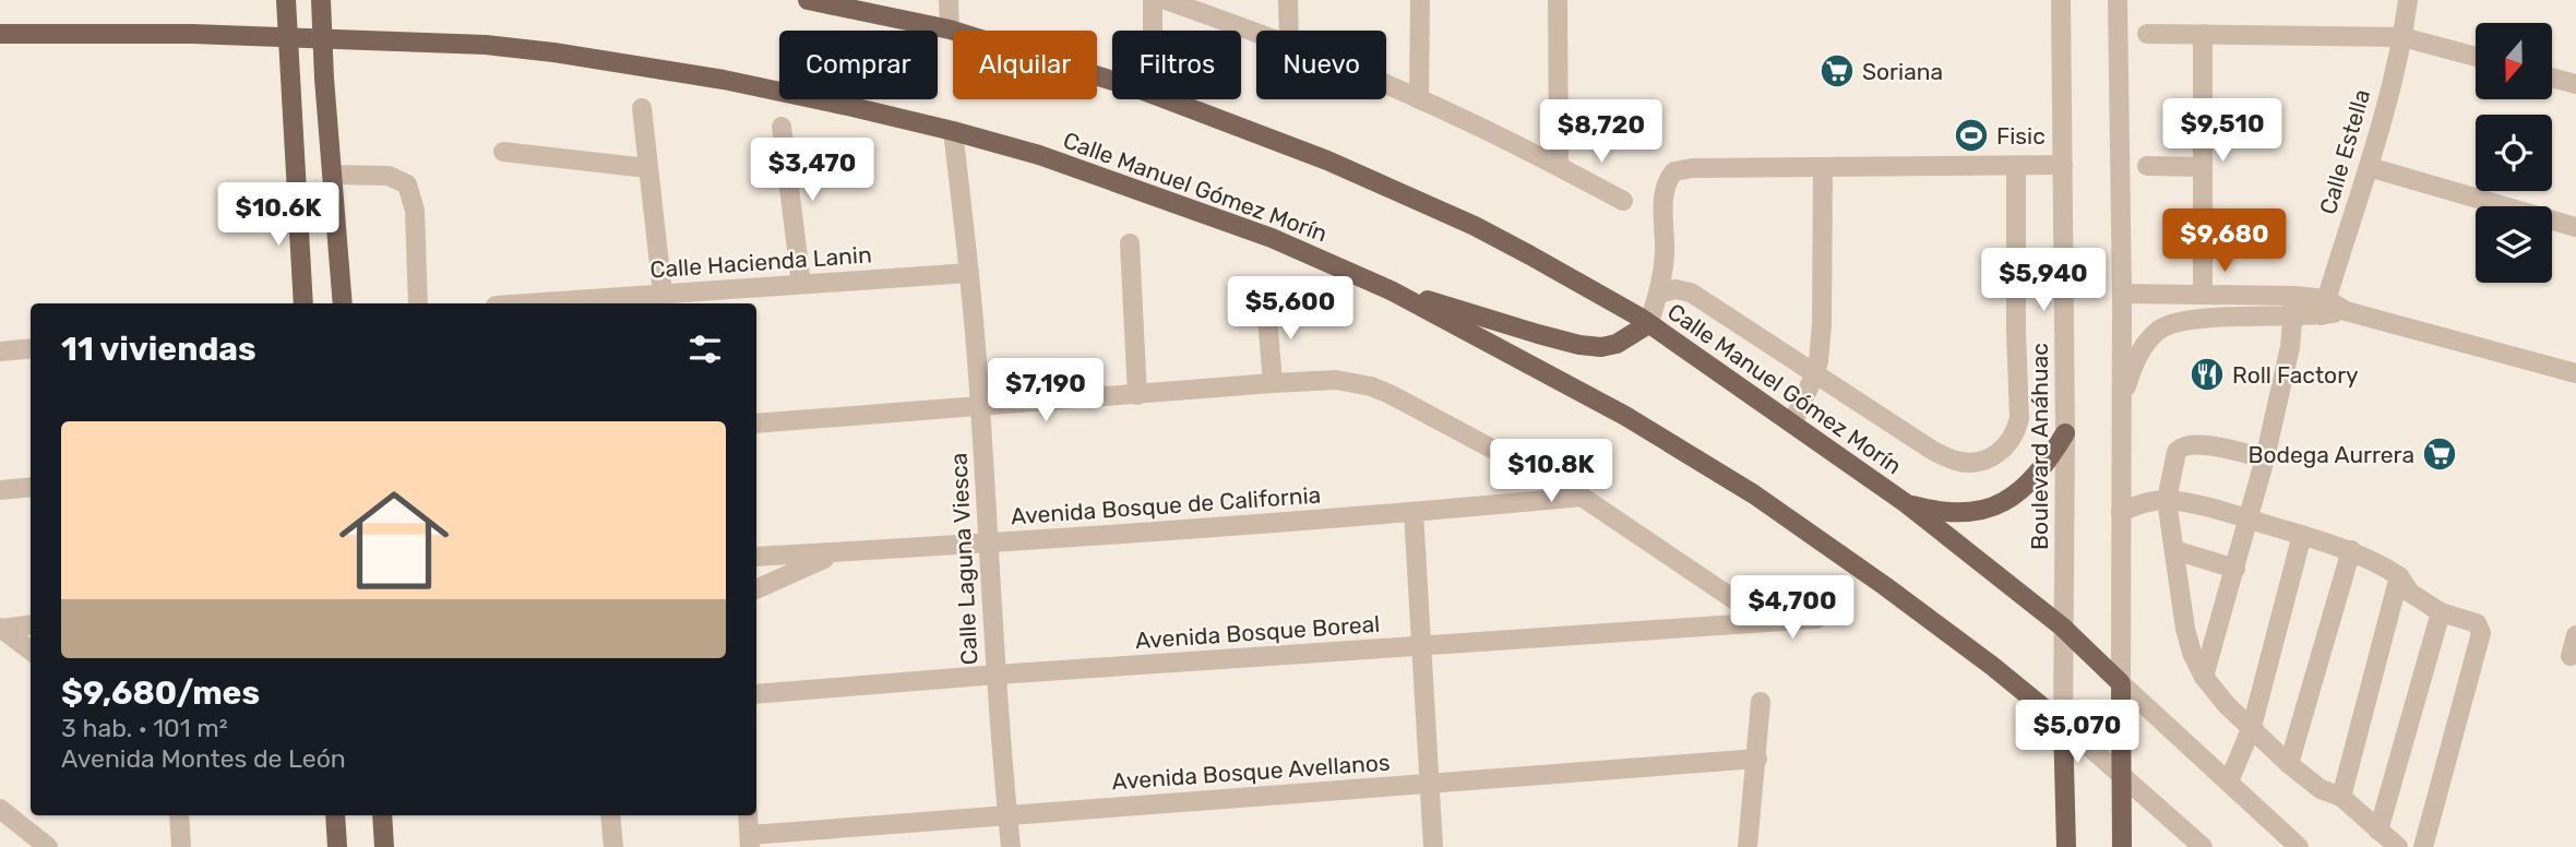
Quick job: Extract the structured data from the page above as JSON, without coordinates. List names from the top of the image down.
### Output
{
  "streets": {
    "main road": ["Calle Manuel Gómez Morín", "Boulevard Anáhuac"],
    "street": [
      "Calle Estella",
      "Calle Hacienda Lanin",
      "Avenida Bosque de California",
      "Calle Laguna Viesca",
      "Avenida Bosque Boreal",
      "Avenida Bosque Avellanos"
    ]
  },
  "crossings": [
    ["Calle Manuel Gómez Morín", "Boulevard Anáhuac"],
    ["Calle Manuel Gómez Morín", "Calle Laguna Viesca"],
    ["Calle Hacienda Lanin", "Calle Laguna Viesca"],
    ["Avenida Bosque de California", "Calle Laguna Viesca"],
    ["Calle Laguna Viesca", "Avenida Bosque Boreal"],
    ["Calle Laguna Viesca", "Avenida Bosque Avellanos"]
  ],
  "places": {
    "supermarket": ["Soriana", "Bodega Aurrera"],
    "sports": ["Fisic"],
    "restaurant": ["Roll Factory"]
  },
  "north": "bottom",
  "page": {
    "chip": [
      "Comprar",
      "Alquilar",
      "Filtros",
      "Nuevo"
    ],
    "price": [
      "$9,510",
      "$8,720",
      "$3,470",
      "$10.6K",
      "$9,680",
      "$5,940",
      "$5,600",
      "$7,190",
      "$10.8K",
      "$4,700",
      "$5,070"
    ],
    "heading": "11 viviendas",
    "list": [
      {
        "name": "$9,680/mes",
        "note": "3 hab. · 101 m² · Avenida Montes de León"
      }
    ]
  }
}
